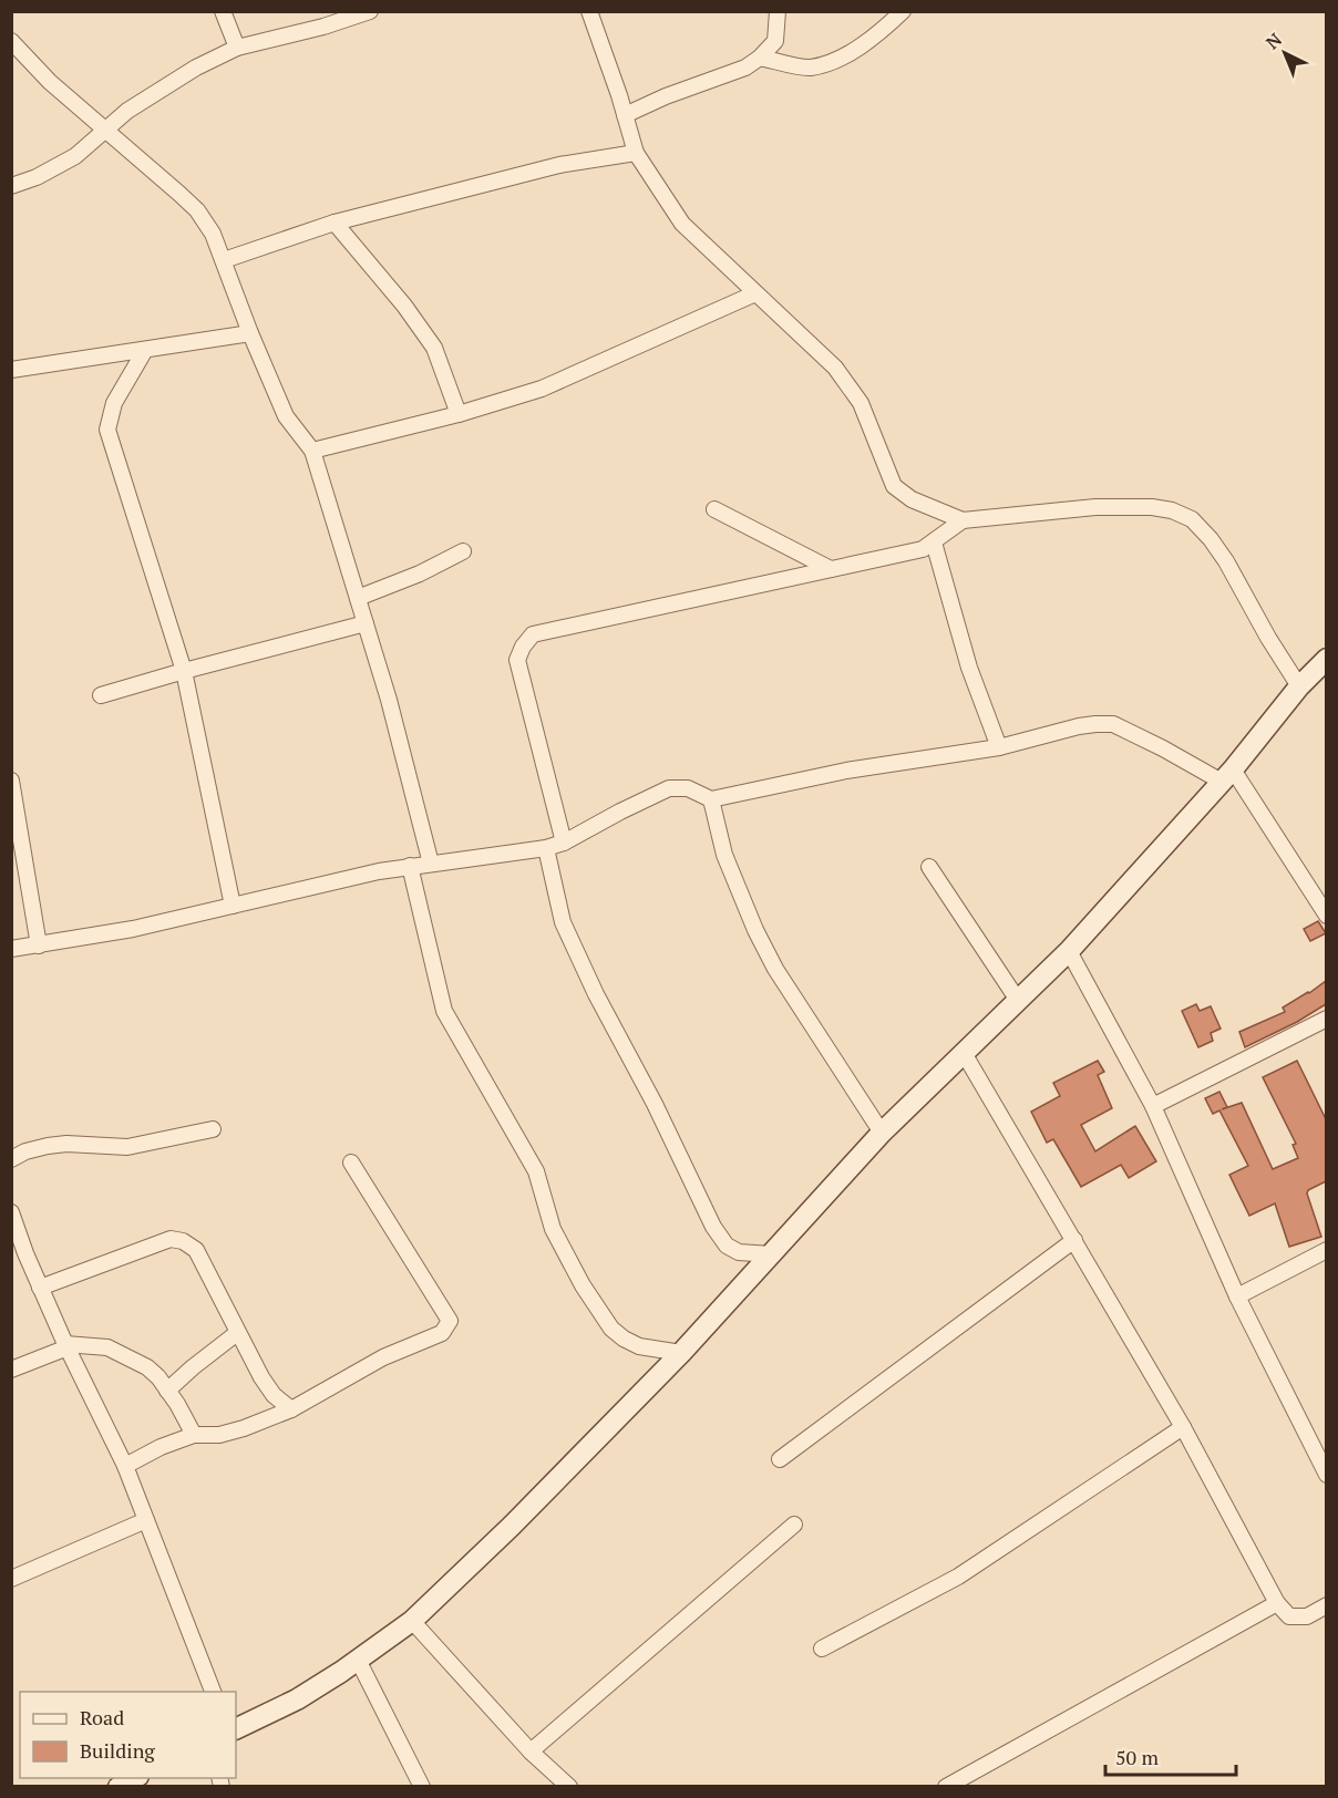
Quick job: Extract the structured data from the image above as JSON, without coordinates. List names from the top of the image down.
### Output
{
  "legend": ["Road", "Building"],
  "scale_bar": "50 m",
  "north": "top left"
}
